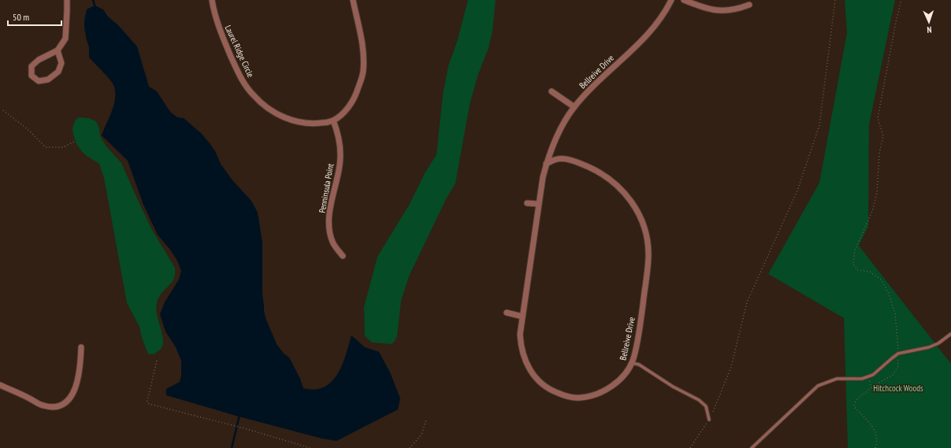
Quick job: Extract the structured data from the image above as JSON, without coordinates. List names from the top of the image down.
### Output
{
  "streets": {
    "street": ["Laurel Ridge Circle", "Bellreive Drive", "Penninsula Point"]
  },
  "crossings": [
    ["Laurel Ridge Circle", "Penninsula Point"]
  ],
  "parks": ["Hitchcock Woods"],
  "scale_bar": "50 m",
  "north": "bottom"
}
